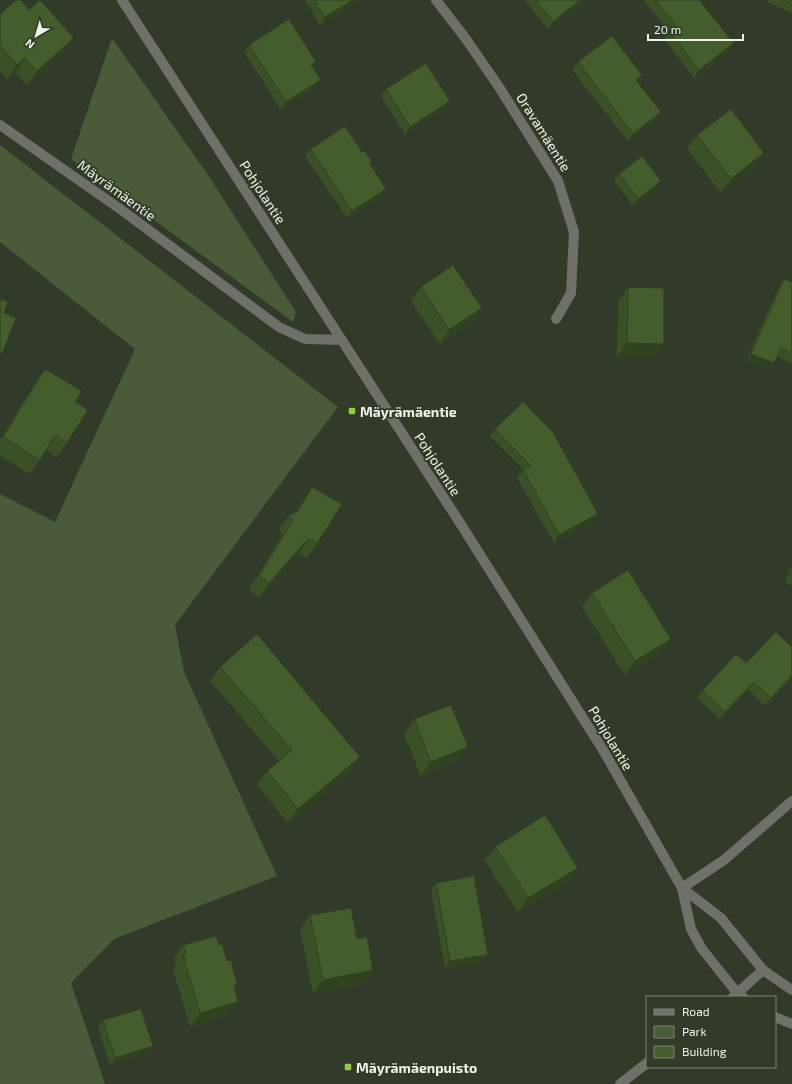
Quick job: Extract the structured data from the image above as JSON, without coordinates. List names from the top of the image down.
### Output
{
  "streets": {
    "street": ["Oravamäentie", "Mäyrämäentie", "Pohjolantie"]
  },
  "crossings": [
    ["Mäyrämäentie", "Pohjolantie"]
  ],
  "places": {
    "transit": ["Mäyrämäentie", "Mäyrämäenpuisto"]
  },
  "legend": ["Road", "Park", "Building"],
  "scale_bar": "20 m",
  "north": "bottom left"
}
